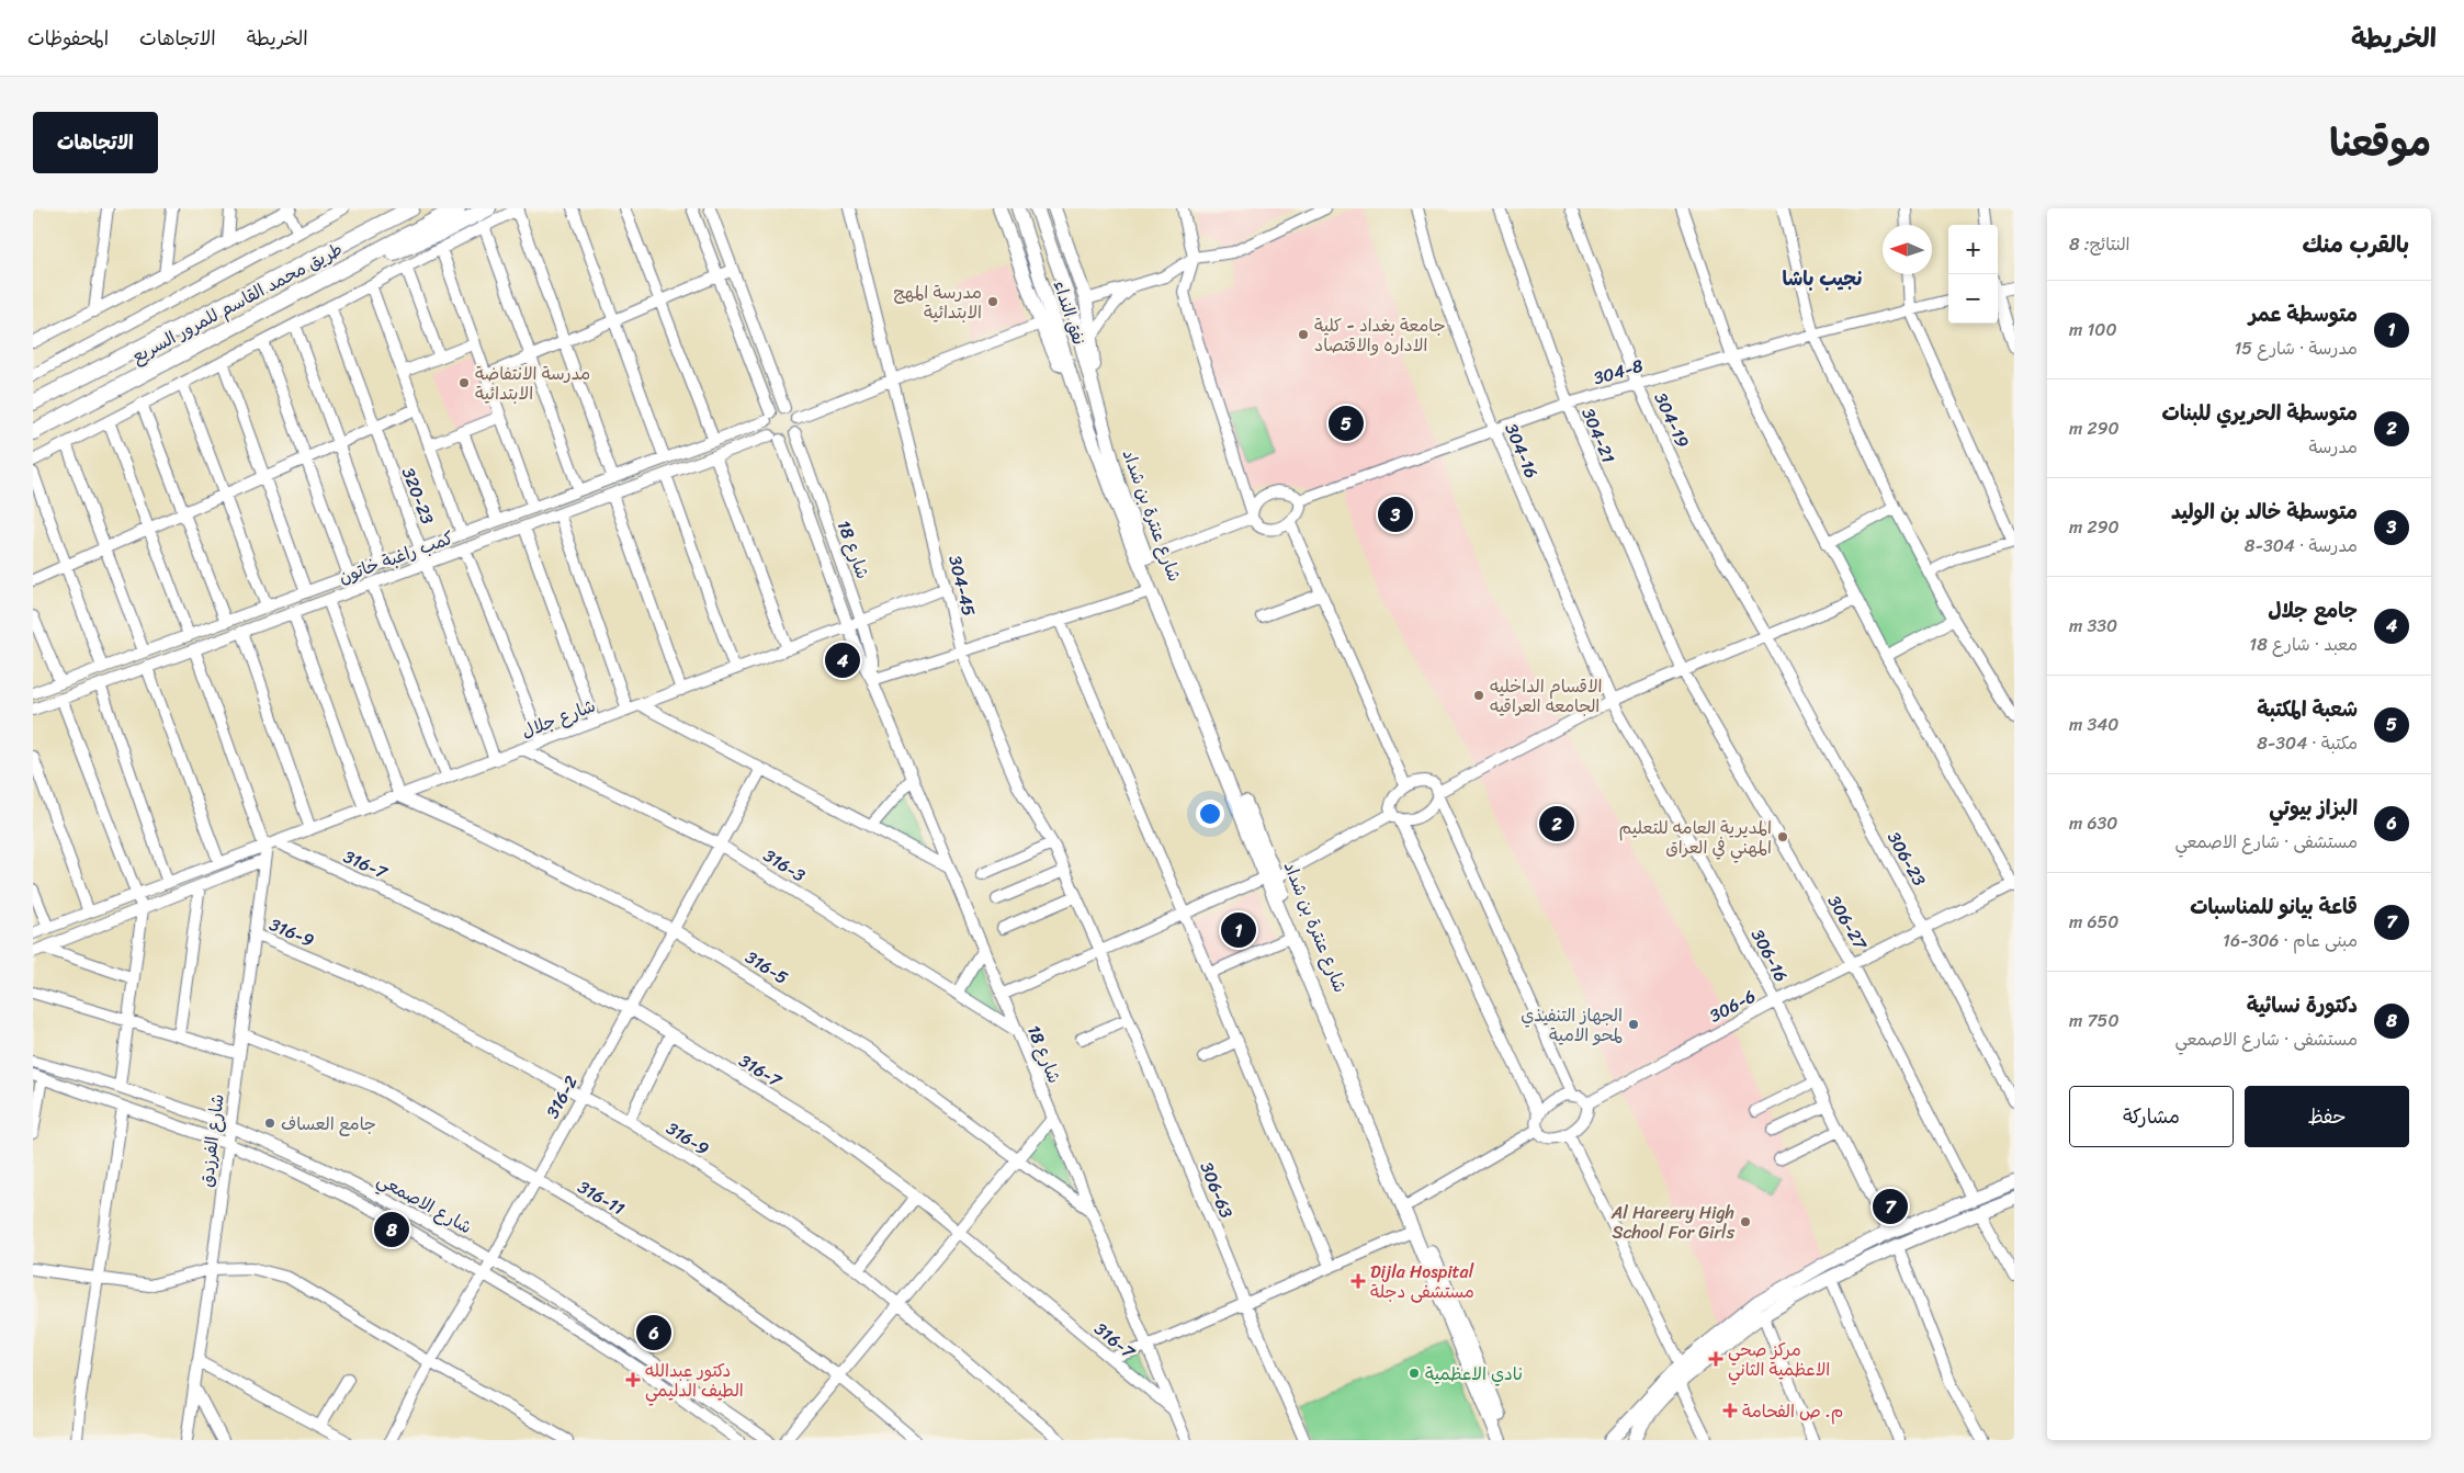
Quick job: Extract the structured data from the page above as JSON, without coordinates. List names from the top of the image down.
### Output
{
  "streets": {
    "highway": ["طريق محمد القاسم للمرور السريع"],
    "main road": ["نفق النداء", "شارع عنترة بن شداد"],
    "street": [
      "304-8",
      "304-19",
      "304-21",
      "304-16",
      "320-23",
      "شارع 18",
      "كمب راغبة خاتون",
      "304-45",
      "شارع جلال",
      "306-23",
      "316-7",
      "316-3",
      "306-27",
      "316-9",
      "306-16",
      "316-5",
      "306-6",
      "316-2",
      "شارع الفرزدق",
      "306-63",
      "316-11",
      "شارع الاصمعي"
    ]
  },
  "crossings": [
    ["نفق النداء", "شارع عنترة بن شداد"],
    ["304-8", "304-19"],
    ["304-8", "304-21"],
    ["304-8", "304-16"],
    ["304-19", "306-23"],
    ["304-21", "306-27"],
    ["304-16", "306-16"],
    ["320-23", "كمب راغبة خاتون"],
    ["320-23", "شارع جلال"],
    ["شارع 18", "كمب راغبة خاتون"],
    ["شارع 18", "شارع جلال"],
    ["شارع 18", "316-7"],
    ["شارع 18", "316-3"],
    ["شارع 18", "316-5"],
    ["304-45", "شارع جلال"],
    ["304-45", "306-63"],
    ["شارع جلال", "316-7"],
    ["شارع جلال", "316-3"],
    ["شارع جلال", "316-5"],
    ["شارع جلال", "شارع الفرزدق"],
    ["306-23", "306-6"],
    ["316-7", "316-2"],
    ["316-7", "شارع الفرزدق"],
    ["316-3", "316-2"],
    ["306-27", "306-6"],
    ["316-9", "316-2"],
    ["316-9", "شارع الفرزدق"],
    ["306-16", "306-6"],
    ["316-5", "316-2"],
    ["316-2", "316-11"],
    ["316-2", "شارع الاصمعي"],
    ["شارع الفرزدق", "316-11"],
    ["شارع الفرزدق", "شارع الاصمعي"]
  ],
  "districts": ["نجيب باشا"],
  "places": {
    "other": [
      "مدرسة المهج الابتدائية",
      "جامعة بغداد - كلية الاداره والاقتصاد",
      "مدرسة الانتفاضة الابتدائية",
      "الاقسام الداخليه الجامعه العراقيه",
      "المديرية العامه للتعليم المهني في العراق",
      "الجهاز التنفيذي لمحو الامية",
      "جامع العساف",
      "Al Hareery High School For Girls",
      "نادي الاعظمية"
    ],
    "health": [
      "Dijla Hospital مستشفى دجلة",
      "مركز صحي الاعظمية الثاني",
      "دكتور عبدالله الطيف الدليمي",
      "م. ص الفحامة"
    ]
  },
  "north": "left",
  "page": {
    "header": "الخريطة",
    "nav": ["الخريطة", "الاتجاهات", "المحفوظات"],
    "title": "موقعنا",
    "buttons": [
      "الاتجاهات",
      ["حفظ", "مشاركة"]
    ],
    "heading": ["بالقرب منك", "النتائج: 8"],
    "map_buttons": ["+", "−"],
    "list": [
      {
        "mark": "1",
        "name": "متوسطة عمر",
        "note": "مدرسة · شارع 15",
        "value": "100 m"
      },
      {
        "mark": "2",
        "name": "متوسطة الحريري للبنات",
        "note": "مدرسة",
        "value": "290 m"
      },
      {
        "mark": "3",
        "name": "متوسطة خالد بن الوليد",
        "note": "مدرسة · 304-8",
        "value": "290 m"
      },
      {
        "mark": "4",
        "name": "جامع جلال",
        "note": "معبد · شارع 18",
        "value": "330 m"
      },
      {
        "mark": "5",
        "name": "شعبة المكتبة",
        "note": "مكتبة · 304-8",
        "value": "340 m"
      },
      {
        "mark": "6",
        "name": "البزاز بيوتي",
        "note": "مستشفى · شارع الاصمعي",
        "value": "630 m"
      },
      {
        "mark": "7",
        "name": "قاعة بيانو للمناسبات",
        "note": "مبنى عام · 306-16",
        "value": "650 m"
      },
      {
        "mark": "8",
        "name": "دكتورة نسائية",
        "note": "مستشفى · شارع الاصمعي",
        "value": "750 m"
      }
    ],
    "pins": [
      "5",
      "3",
      "4",
      "2",
      "1",
      "7",
      "8",
      "6"
    ]
  }
}
